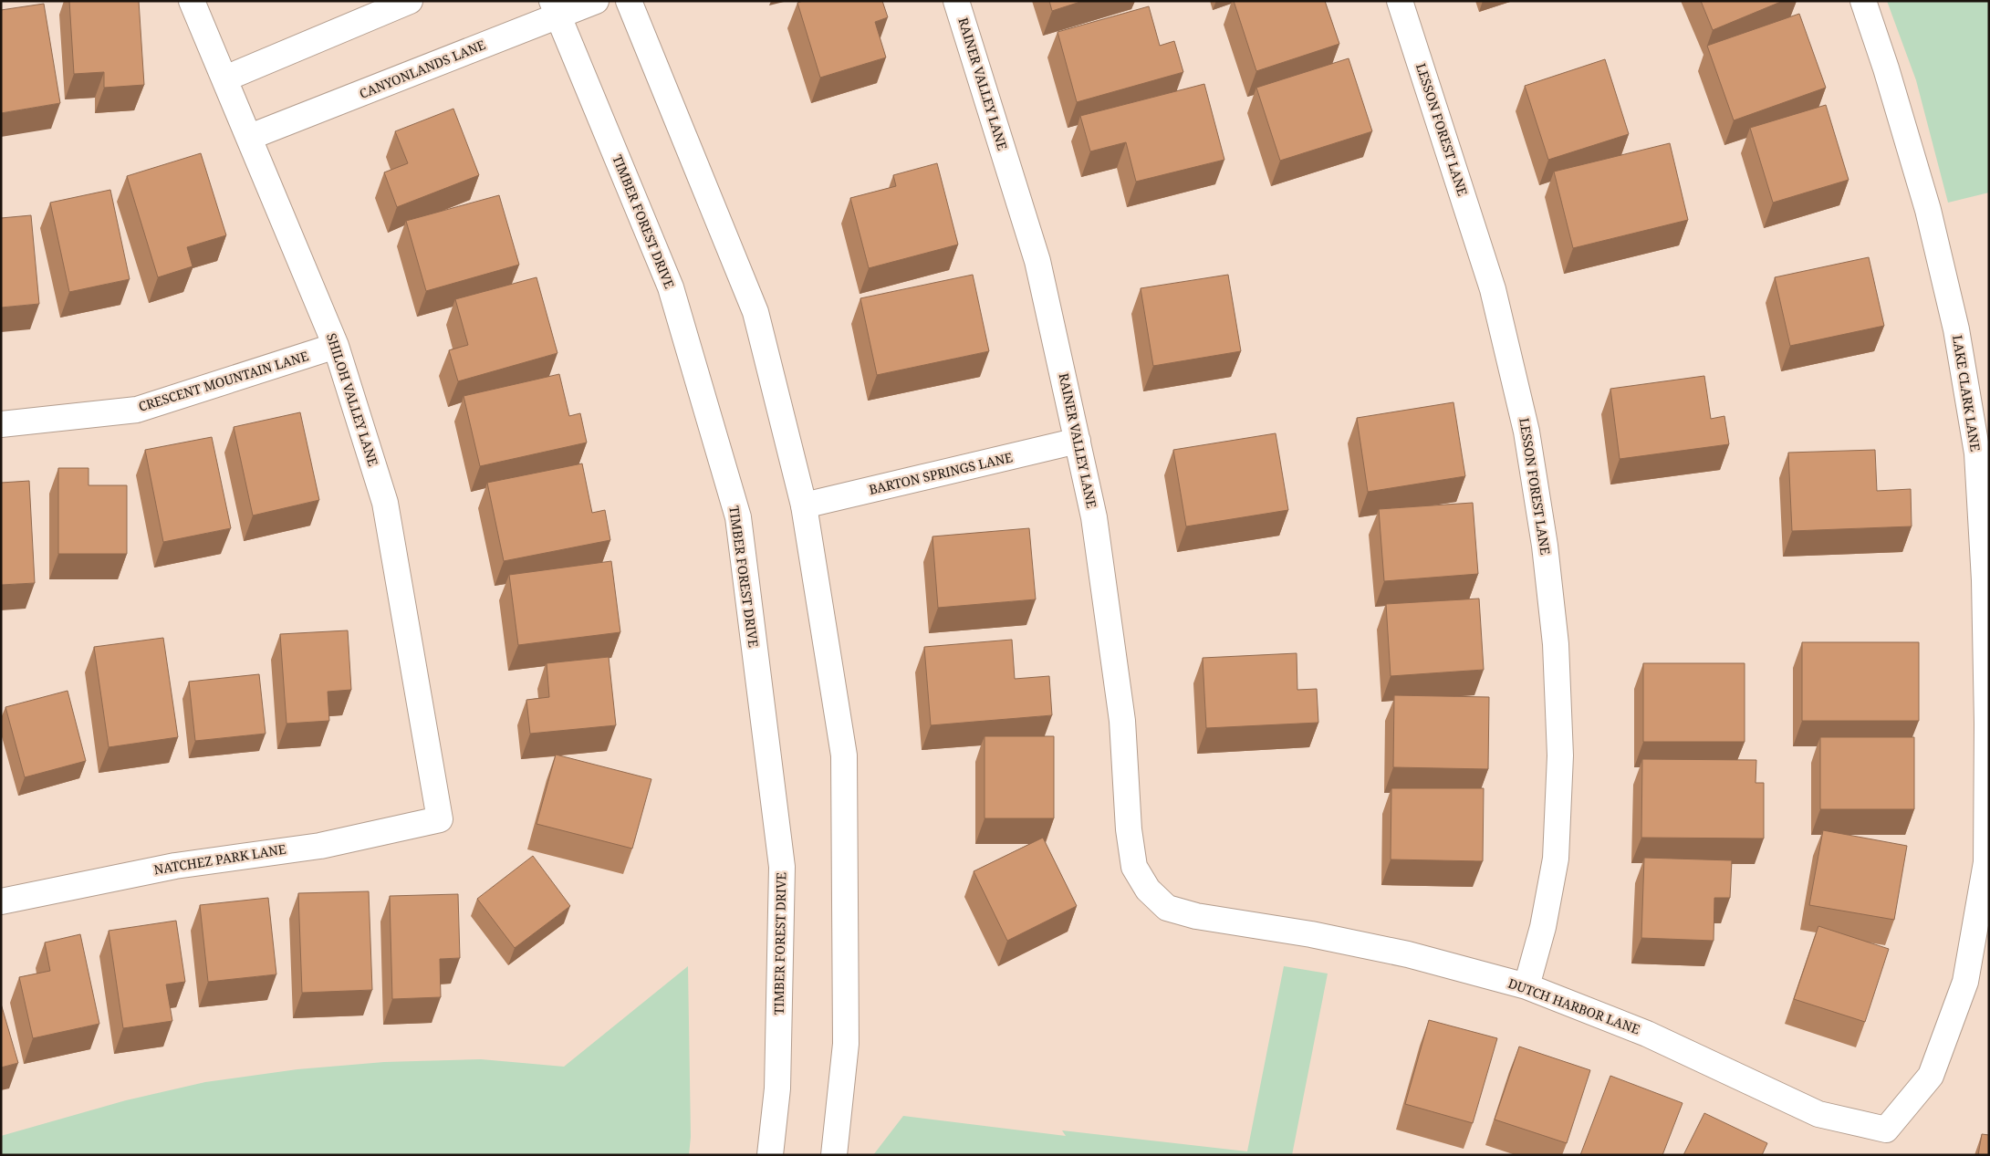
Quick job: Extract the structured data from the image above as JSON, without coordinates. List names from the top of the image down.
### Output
{
  "streets": {
    "street": [
      "CANYONLANDS LANE",
      "RAINER VALLEY LANE",
      "LESSON FOREST LANE",
      "TIMBER FOREST DRIVE",
      "CRESCENT MOUNTAIN LANE",
      "LAKE CLARK LANE",
      "SHILOH VALLEY LANE",
      "BARTON SPRINGS LANE",
      "NATCHEZ PARK LANE",
      "DUTCH HARBOR LANE"
    ]
  },
  "crossings": [
    ["CANYONLANDS LANE", "TIMBER FOREST DRIVE"],
    ["CANYONLANDS LANE", "SHILOH VALLEY LANE"],
    ["RAINER VALLEY LANE", "BARTON SPRINGS LANE"],
    ["RAINER VALLEY LANE", "DUTCH HARBOR LANE"],
    ["LESSON FOREST LANE", "DUTCH HARBOR LANE"],
    ["CRESCENT MOUNTAIN LANE", "SHILOH VALLEY LANE"],
    ["LAKE CLARK LANE", "DUTCH HARBOR LANE"],
    ["SHILOH VALLEY LANE", "NATCHEZ PARK LANE"]
  ]
}
